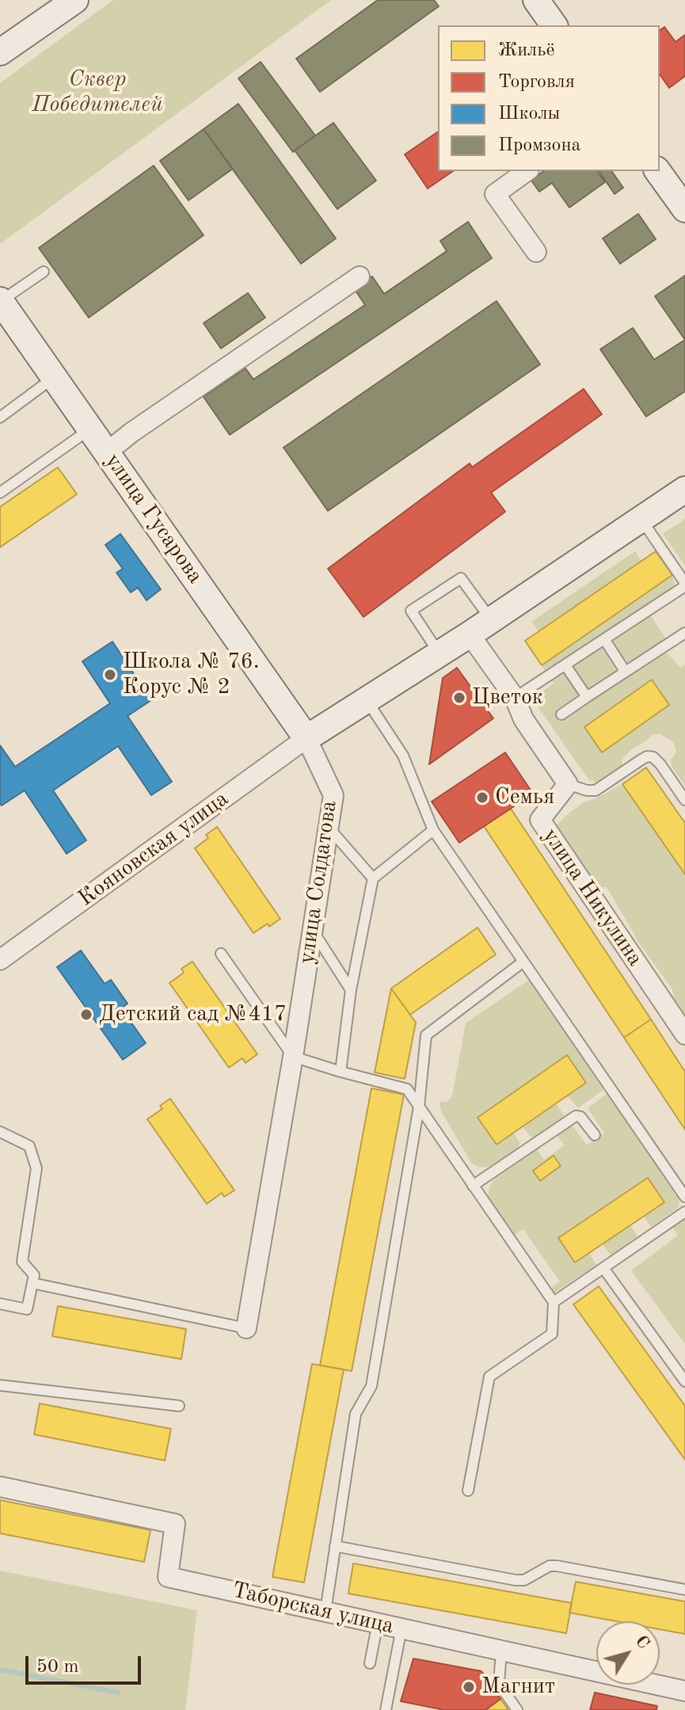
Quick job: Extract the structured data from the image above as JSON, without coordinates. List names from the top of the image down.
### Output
{
  "streets": {
    "street": [
      "улица Гусарова",
      "Кояновская улица",
      "улица Солдатова",
      "улица Никулина",
      "Таборская улица"
    ]
  },
  "crossings": [
    ["улица Гусарова", "Кояновская улица"],
    ["улица Гусарова", "улица Солдатова"],
    ["Кояновская улица", "улица Солдатова"]
  ],
  "parks": ["Сквер Победителей"],
  "places": [
    "Школа № 76. Корус № 2",
    "Цветок",
    "Семья",
    "Детский сад №417",
    "Магнит"
  ],
  "legend": [
    "Жильё",
    "Торговля",
    "Школы",
    "Промзона"
  ],
  "scale_bar": "50 m",
  "north": "top right"
}
